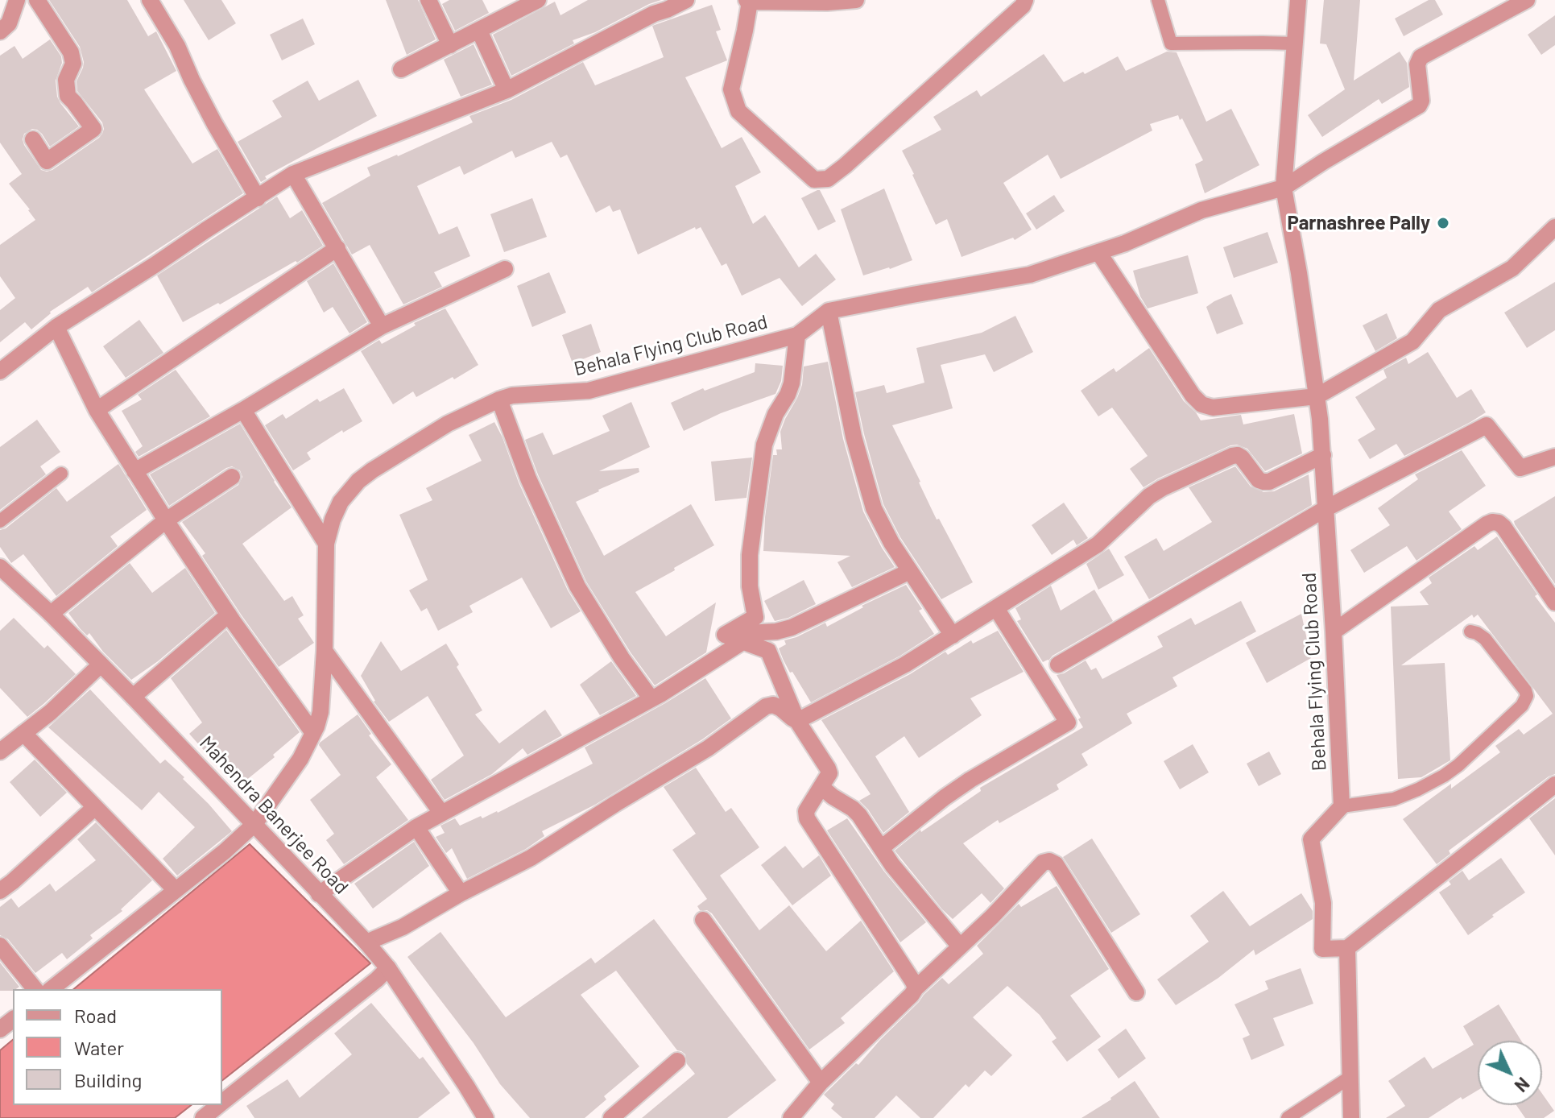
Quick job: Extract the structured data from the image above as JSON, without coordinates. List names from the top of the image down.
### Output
{
  "streets": {
    "street": ["Behala Flying Club Road", "Mahendra Banerjee Road"]
  },
  "crossings": [
    ["Behala Flying Club Road", "Mahendra Banerjee Road"]
  ],
  "places": ["Parnashree Pally"],
  "legend": ["Road", "Water", "Building"],
  "north": "bottom right"
}
